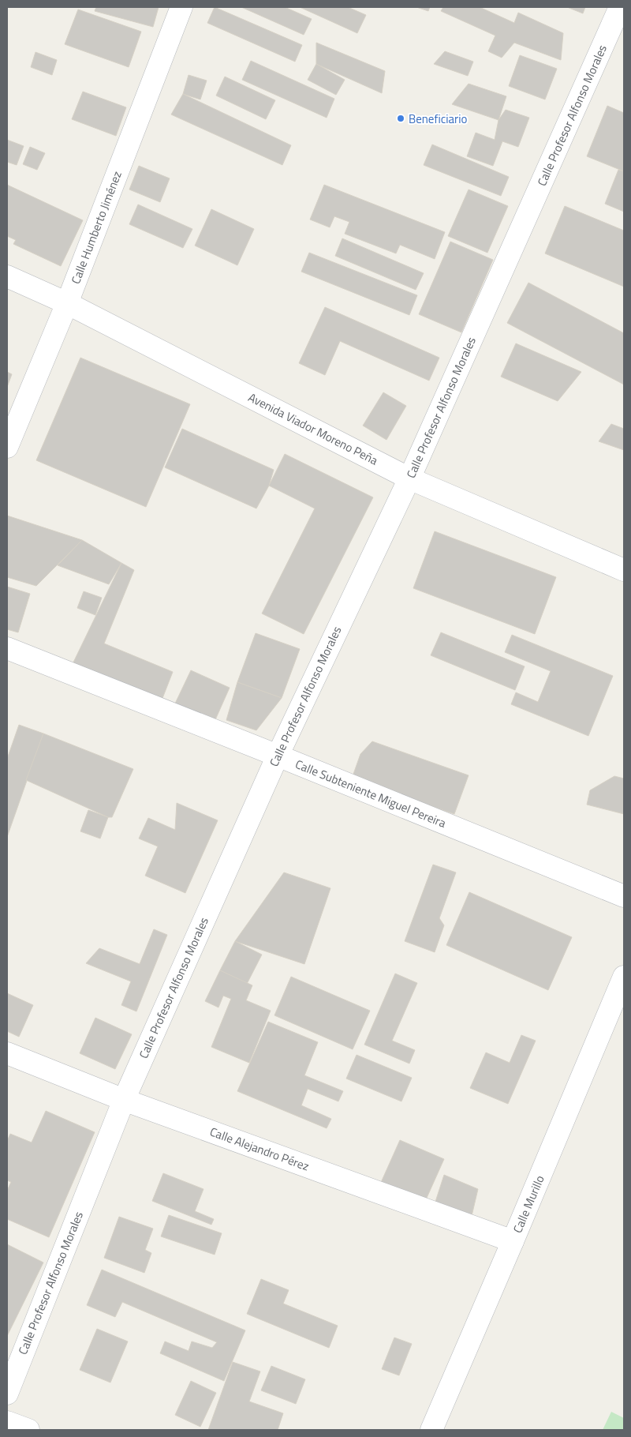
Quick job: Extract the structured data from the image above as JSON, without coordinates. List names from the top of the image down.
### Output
{
  "streets": {
    "street": [
      "Calle Profesor Alfonso Morales",
      "Calle Humberto Jiménez",
      "Avenida Viador Moreno Peña",
      "Calle Subteniente Miguel Pereira",
      "Calle Alejandro Pérez",
      "Calle Murillo"
    ]
  },
  "crossings": [
    ["Calle Profesor Alfonso Morales", "Avenida Viador Moreno Peña"],
    ["Calle Profesor Alfonso Morales", "Calle Subteniente Miguel Pereira"],
    ["Calle Profesor Alfonso Morales", "Calle Alejandro Pérez"],
    ["Calle Humberto Jiménez", "Avenida Viador Moreno Peña"],
    ["Calle Alejandro Pérez", "Calle Murillo"]
  ],
  "places": ["Beneficiario"]
}
